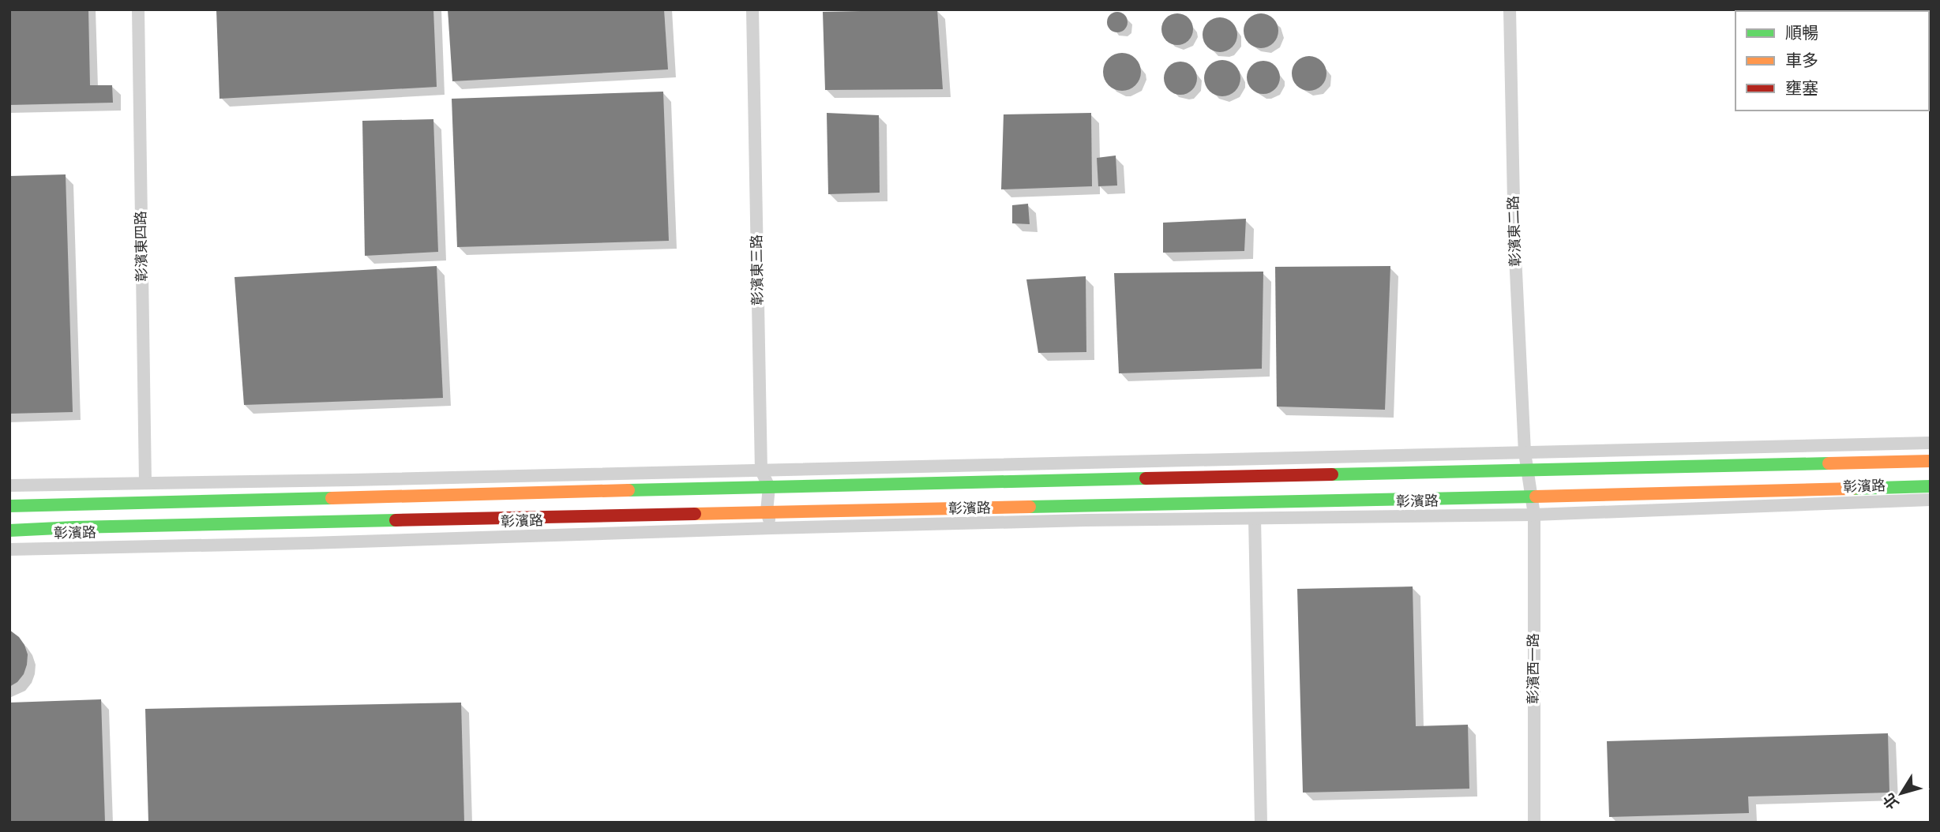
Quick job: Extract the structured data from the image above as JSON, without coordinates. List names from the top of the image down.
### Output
{
  "streets": {
    "street": [
      "彰濱東二路",
      "彰濱東四路",
      "彰濱東三路",
      "彰濱路",
      "彰濱西一路"
    ]
  },
  "crossings": [
    ["彰濱東二路", "彰濱路"],
    ["彰濱東二路", "彰濱西一路"],
    ["彰濱東三路", "彰濱路"],
    ["彰濱路", "彰濱西一路"]
  ],
  "legend": ["順暢", "車多", "壅塞"],
  "north": "bottom left"
}
